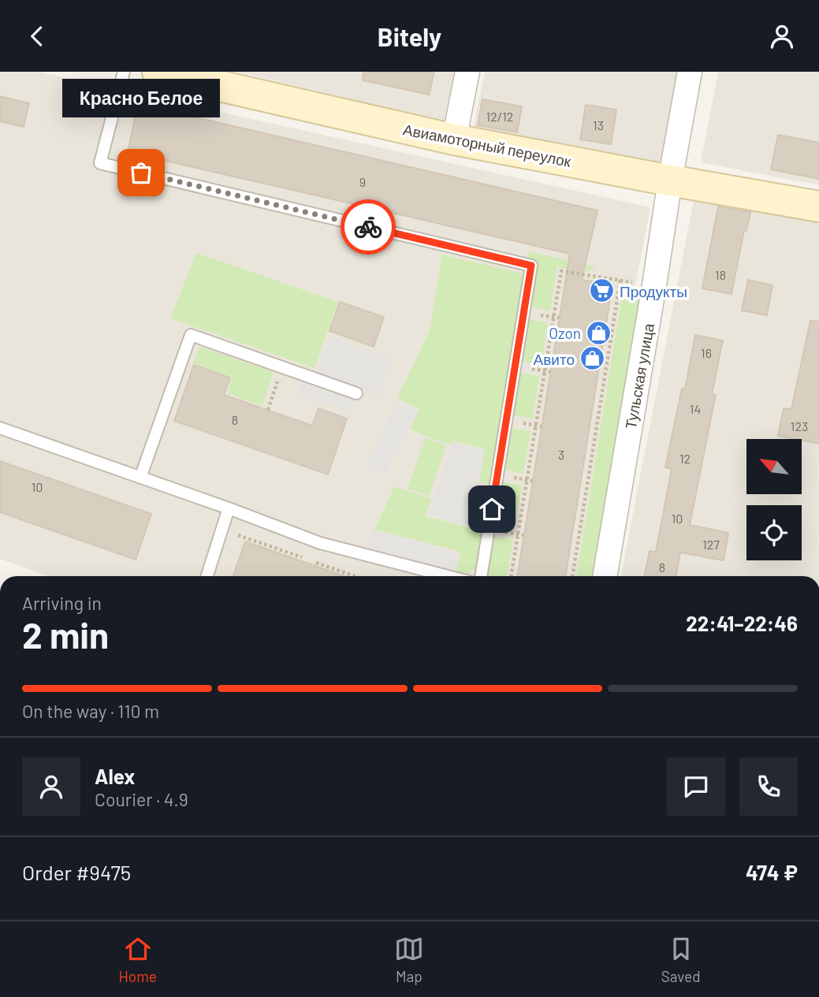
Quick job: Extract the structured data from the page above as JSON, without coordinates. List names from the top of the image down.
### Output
{
  "streets": {
    "street": ["Авиамоторный переулок", "Тульская улица"]
  },
  "crossings": [
    ["Авиамоторный переулок", "Тульская улица"]
  ],
  "places": {
    "other": ["Красно Белое"],
    "supermarket": ["Продукты"],
    "shop": ["Ozon", "Авито"]
  },
  "house_numbers": [
    "12/12",
    "13",
    "9",
    "18",
    "16",
    "14",
    "8",
    "123",
    "3",
    "12",
    "10",
    "10",
    "127",
    "8"
  ],
  "north": "top left",
  "page": {
    "header": "Bitely",
    "bubble": "Красно Белое",
    "heading": ["2 min", "Arriving in", "22:41–22:46"],
    "panel": [
      "Alex",
      "Courier · 4.9",
      "Order #9475",
      "474 ₽"
    ],
    "bar": "On the way · 110 m",
    "tabs": ["Home", "Map", "Saved"]
  }
}
